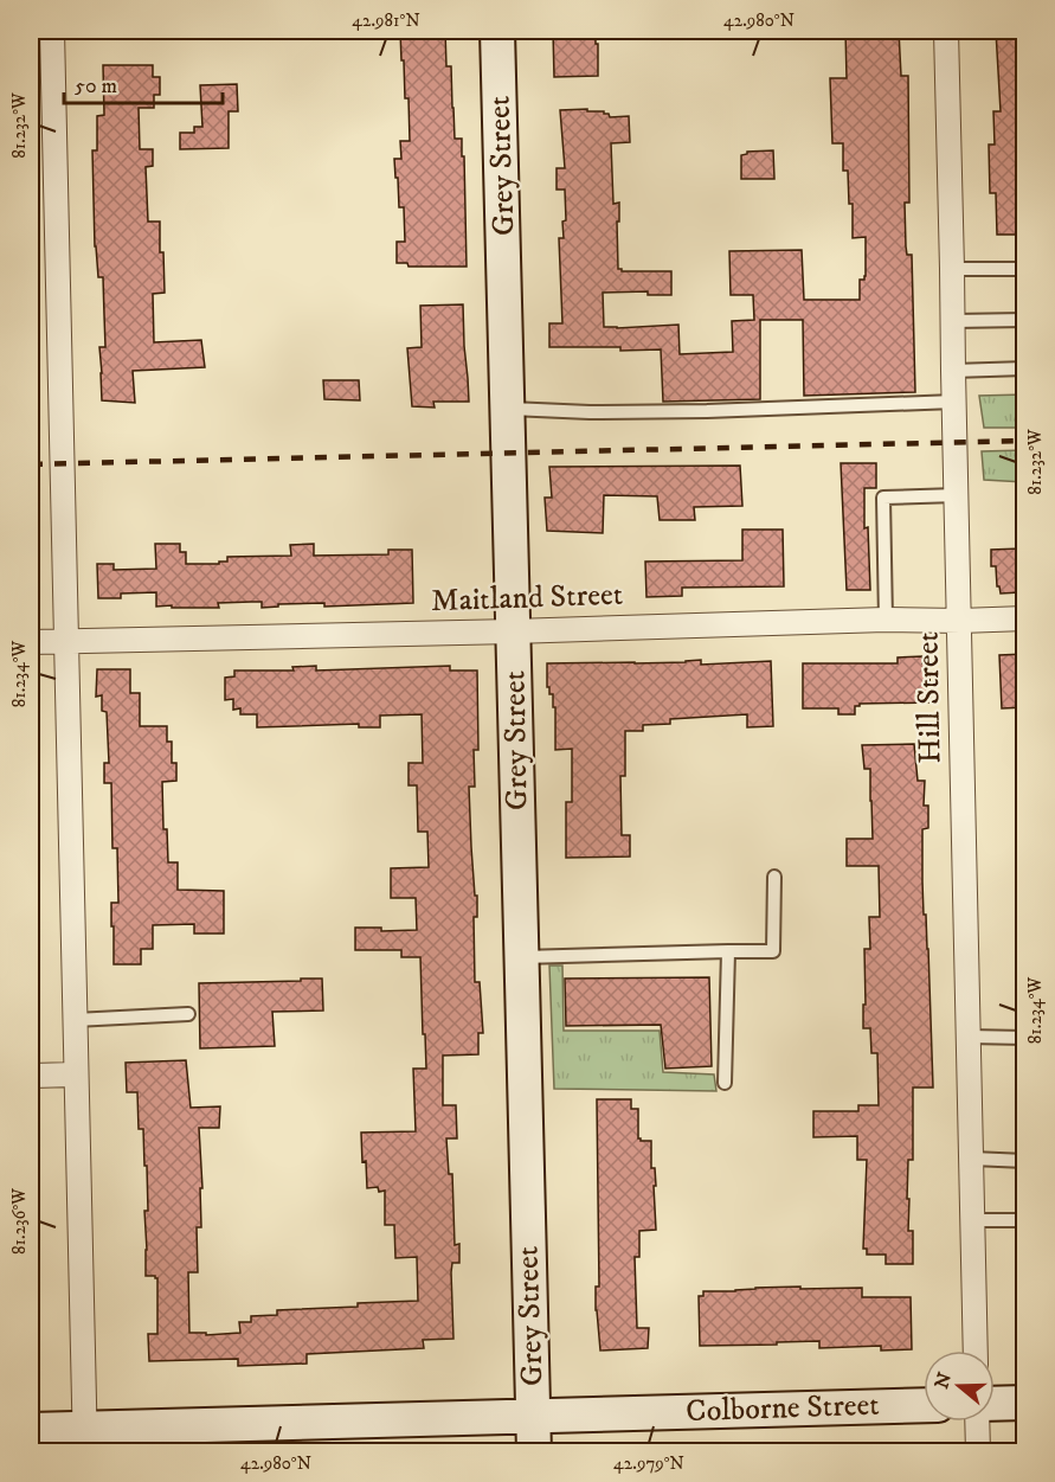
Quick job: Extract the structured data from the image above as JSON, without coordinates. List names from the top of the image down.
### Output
{
  "streets": {
    "street": [
      "Grey Street",
      "Maitland Street",
      "Hill Street",
      "Colborne Street"
    ]
  },
  "crossings": [
    ["Grey Street", "Maitland Street"],
    ["Grey Street", "Colborne Street"],
    ["Maitland Street", "Hill Street"]
  ],
  "scale_bar": "50 m",
  "north": "left",
  "coordinates": [
    "42.981°N",
    "42.980°N",
    "81.232°W",
    "81.234°W",
    "81.236°W",
    "42.979°N"
  ]
}
